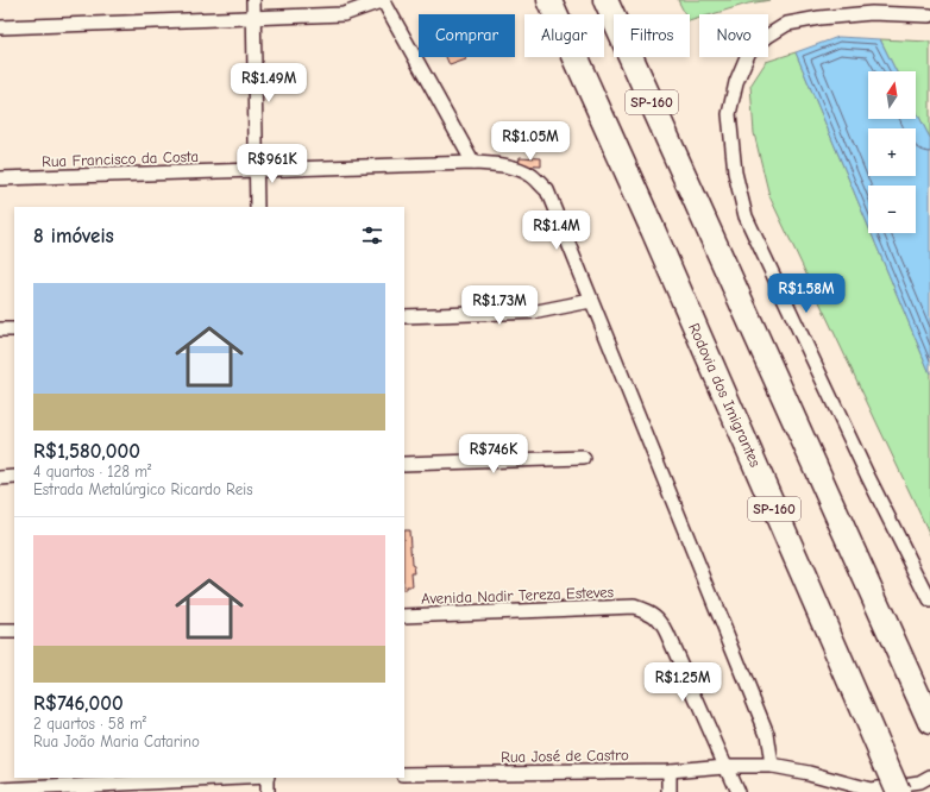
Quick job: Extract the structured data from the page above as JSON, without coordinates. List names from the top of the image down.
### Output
{
  "streets": {
    "highway": ["SP-160", "Rodovia dos Imigrantes"],
    "street": ["Rua Francisco da Costa", "Avenida Nadir Tereza Esteves", "Rua José de Castro"]
  },
  "crossings": [
    ["Avenida Nadir Tereza Esteves", "Rua José de Castro"]
  ],
  "north": "top",
  "page": {
    "chip": [
      "Comprar",
      "Alugar",
      "Filtros",
      "Novo"
    ],
    "price": [
      "R$1.49M",
      "R$1.05M",
      "R$961K",
      "R$1.4M",
      "R$1.58M",
      "R$1.73M",
      "R$746K",
      "R$1.25M"
    ],
    "map_buttons": ["+", "−"],
    "heading": "8 imóveis",
    "list": [
      {
        "name": "R$1,580,000",
        "note": "4 quartos · 128 m² · Estrada Metalúrgico Ricardo Reis"
      },
      {
        "name": "R$746,000",
        "note": "2 quartos · 58 m² · Rua João Maria Catarino"
      }
    ]
  }
}
